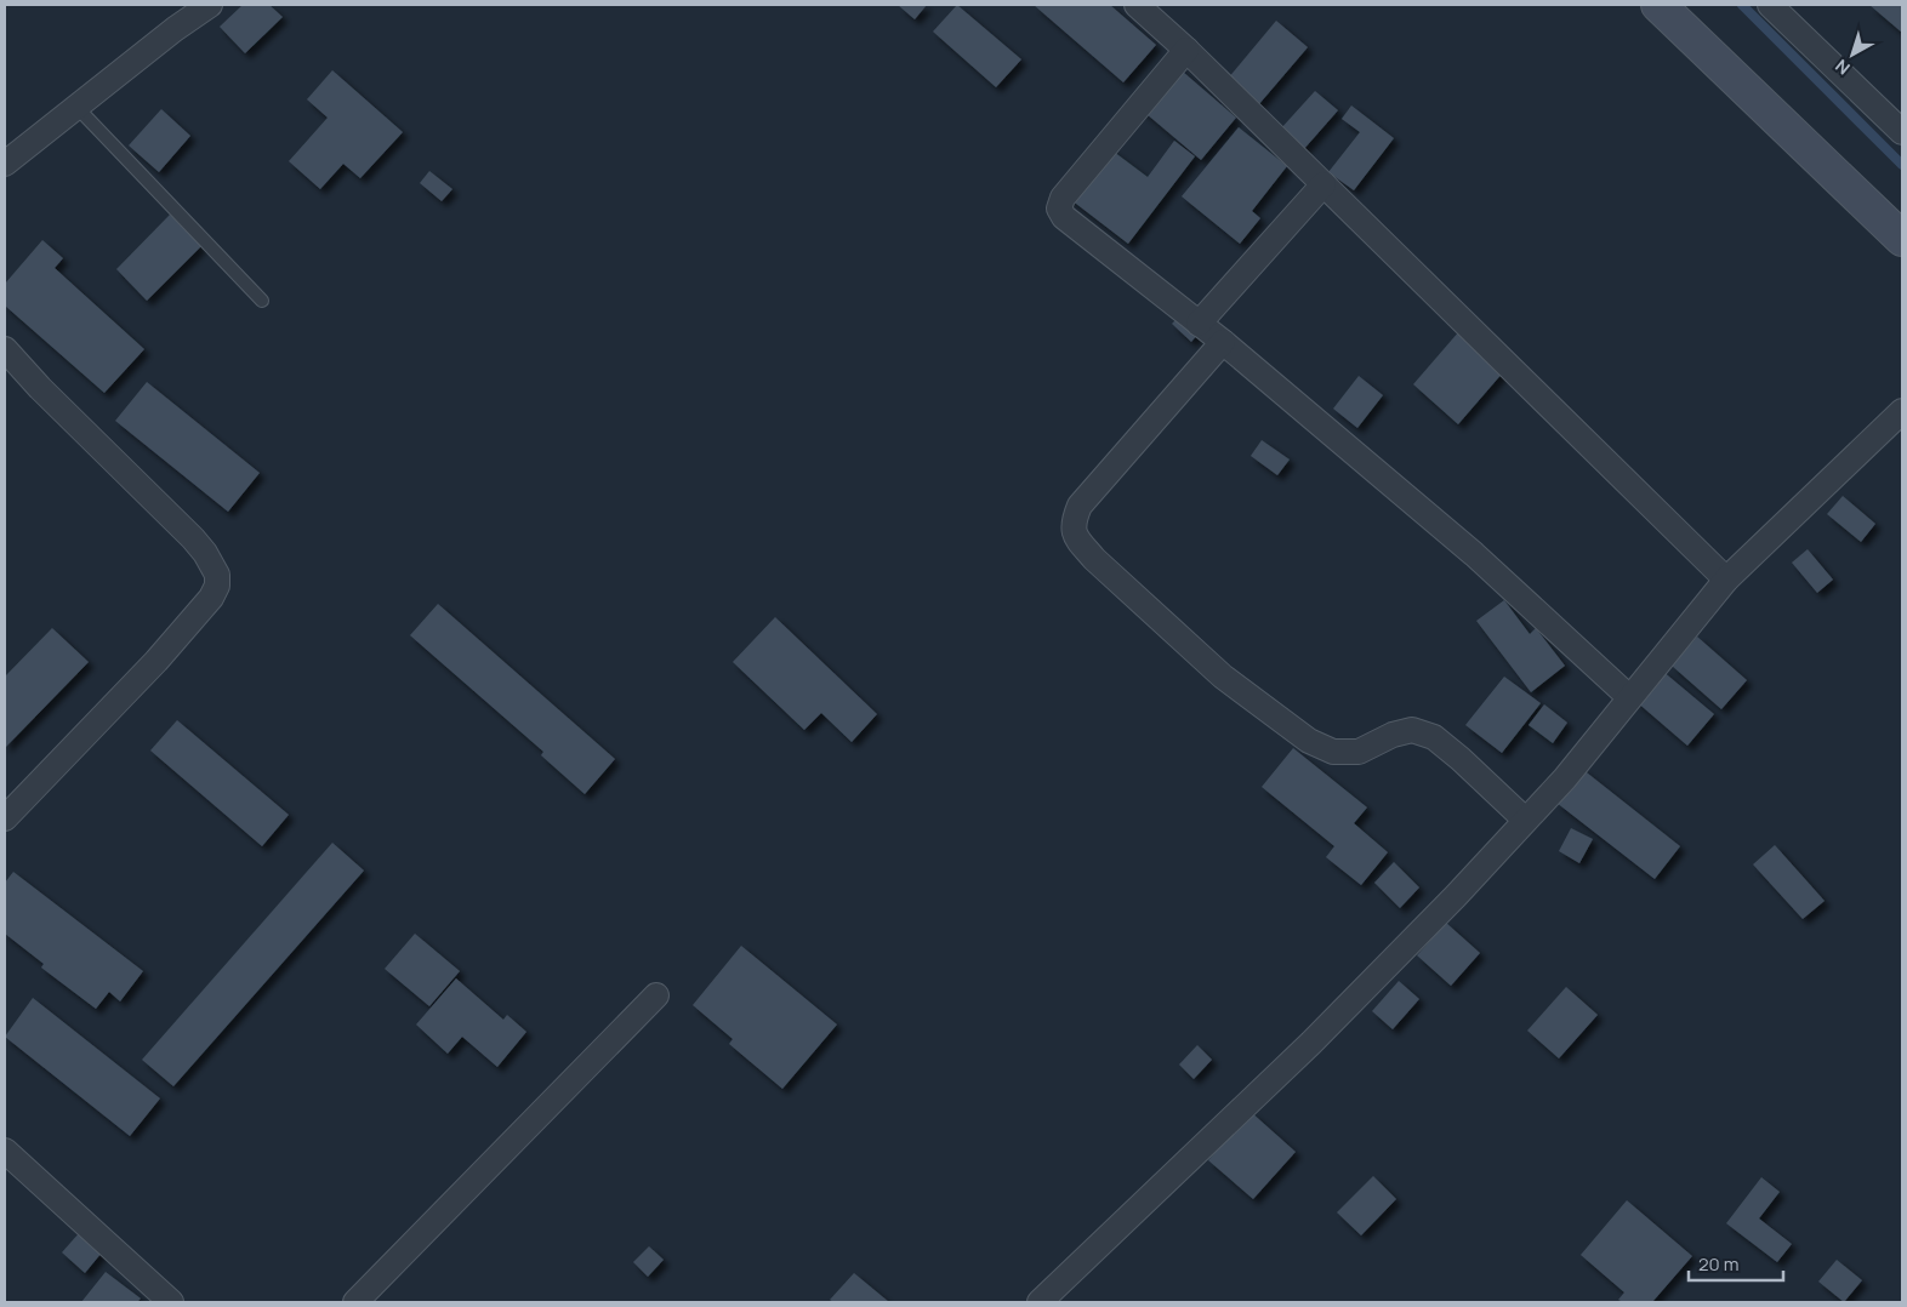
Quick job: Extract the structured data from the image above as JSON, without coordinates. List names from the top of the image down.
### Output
{
  "scale_bar": "20 m",
  "north": "bottom left"
}
